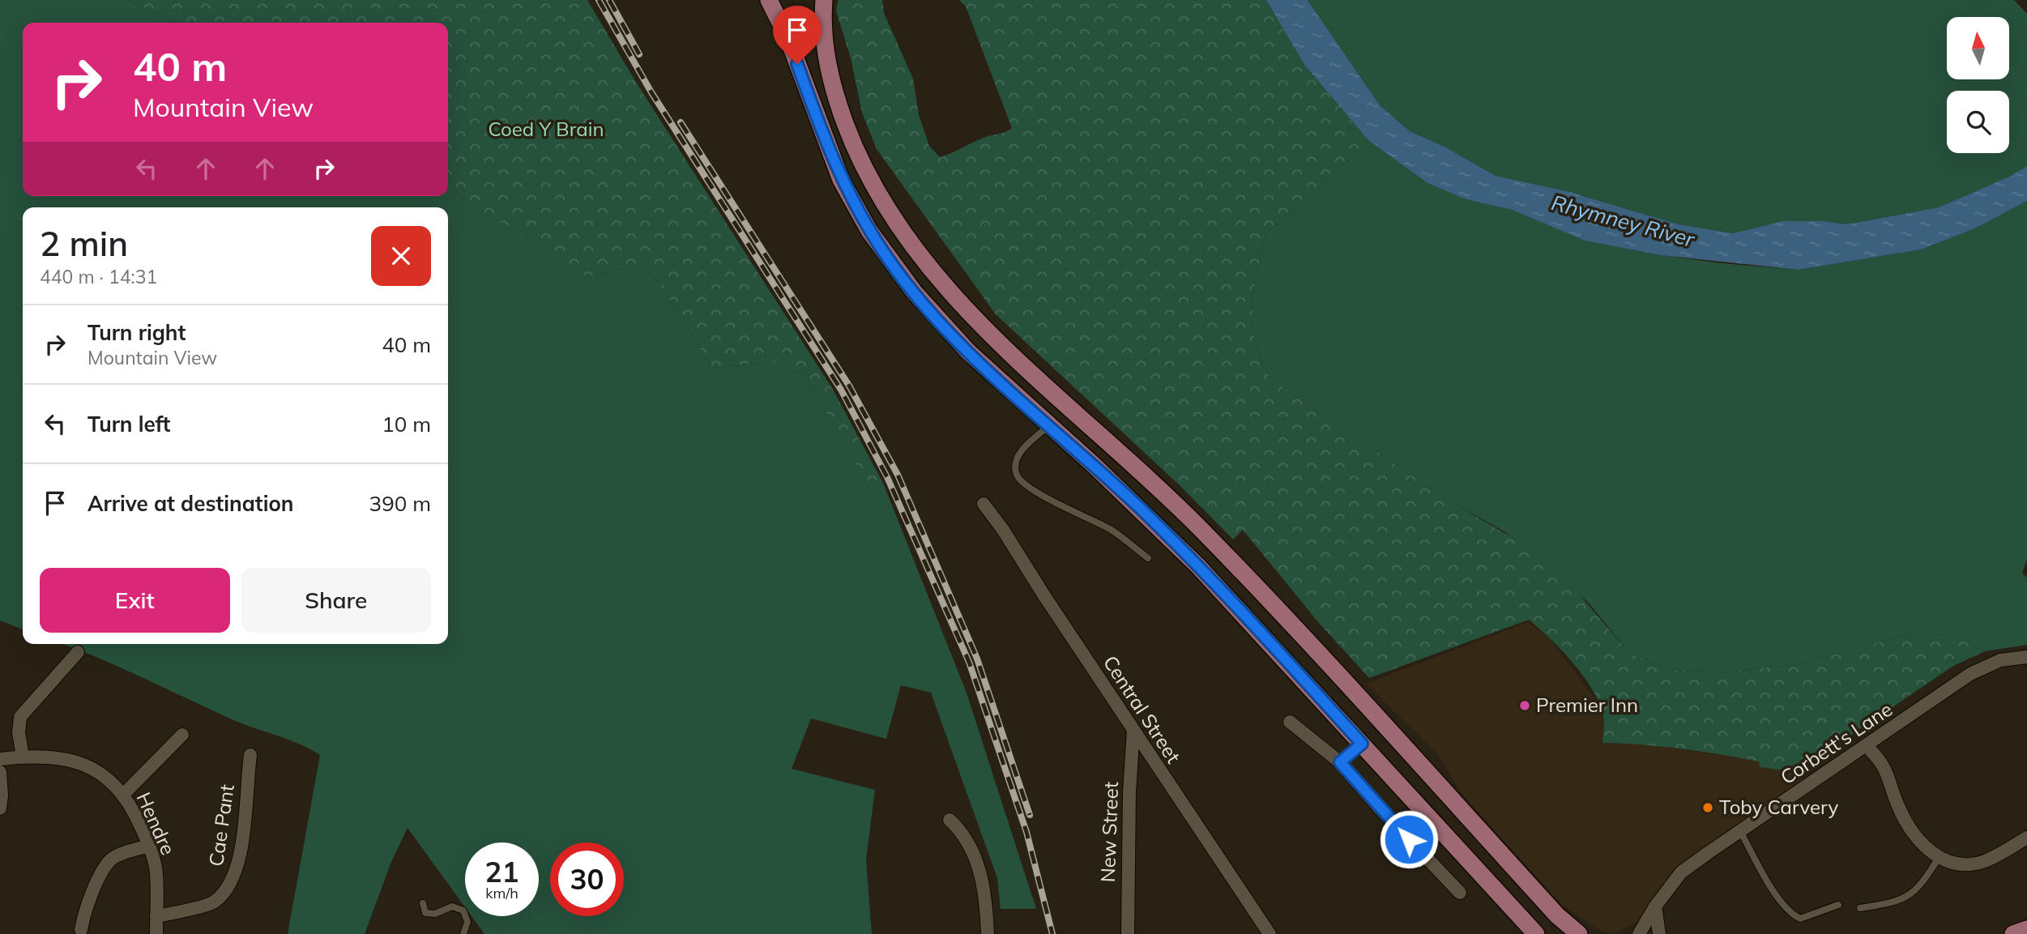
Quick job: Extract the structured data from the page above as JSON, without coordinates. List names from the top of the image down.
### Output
{
  "streets": {
    "street": [
      "Central Street",
      "Corbett's Lane",
      "Hendre",
      "Cae Pant",
      "New Street"
    ]
  },
  "crossings": [
    ["Central Street", "New Street"],
    ["Hendre", "Cae Pant"]
  ],
  "water": ["Rhymney River"],
  "parks": ["Coed Y Brain"],
  "places": ["Premier Inn", "Toby Carvery"],
  "north": "top",
  "page": {
    "turn": ["40 m", "Mountain View"],
    "heading": ["2 min", "440 m · 14:31"],
    "list": [
      {
        "name": "Turn right",
        "note": "Mountain View",
        "value": "40 m"
      },
      {
        "name": "Turn left",
        "value": "10 m"
      },
      {
        "name": "Arrive at destination",
        "value": "390 m"
      }
    ],
    "buttons": ["Exit", "Share"],
    "speed": "21 km/h",
    "limit": "30"
  }
}
